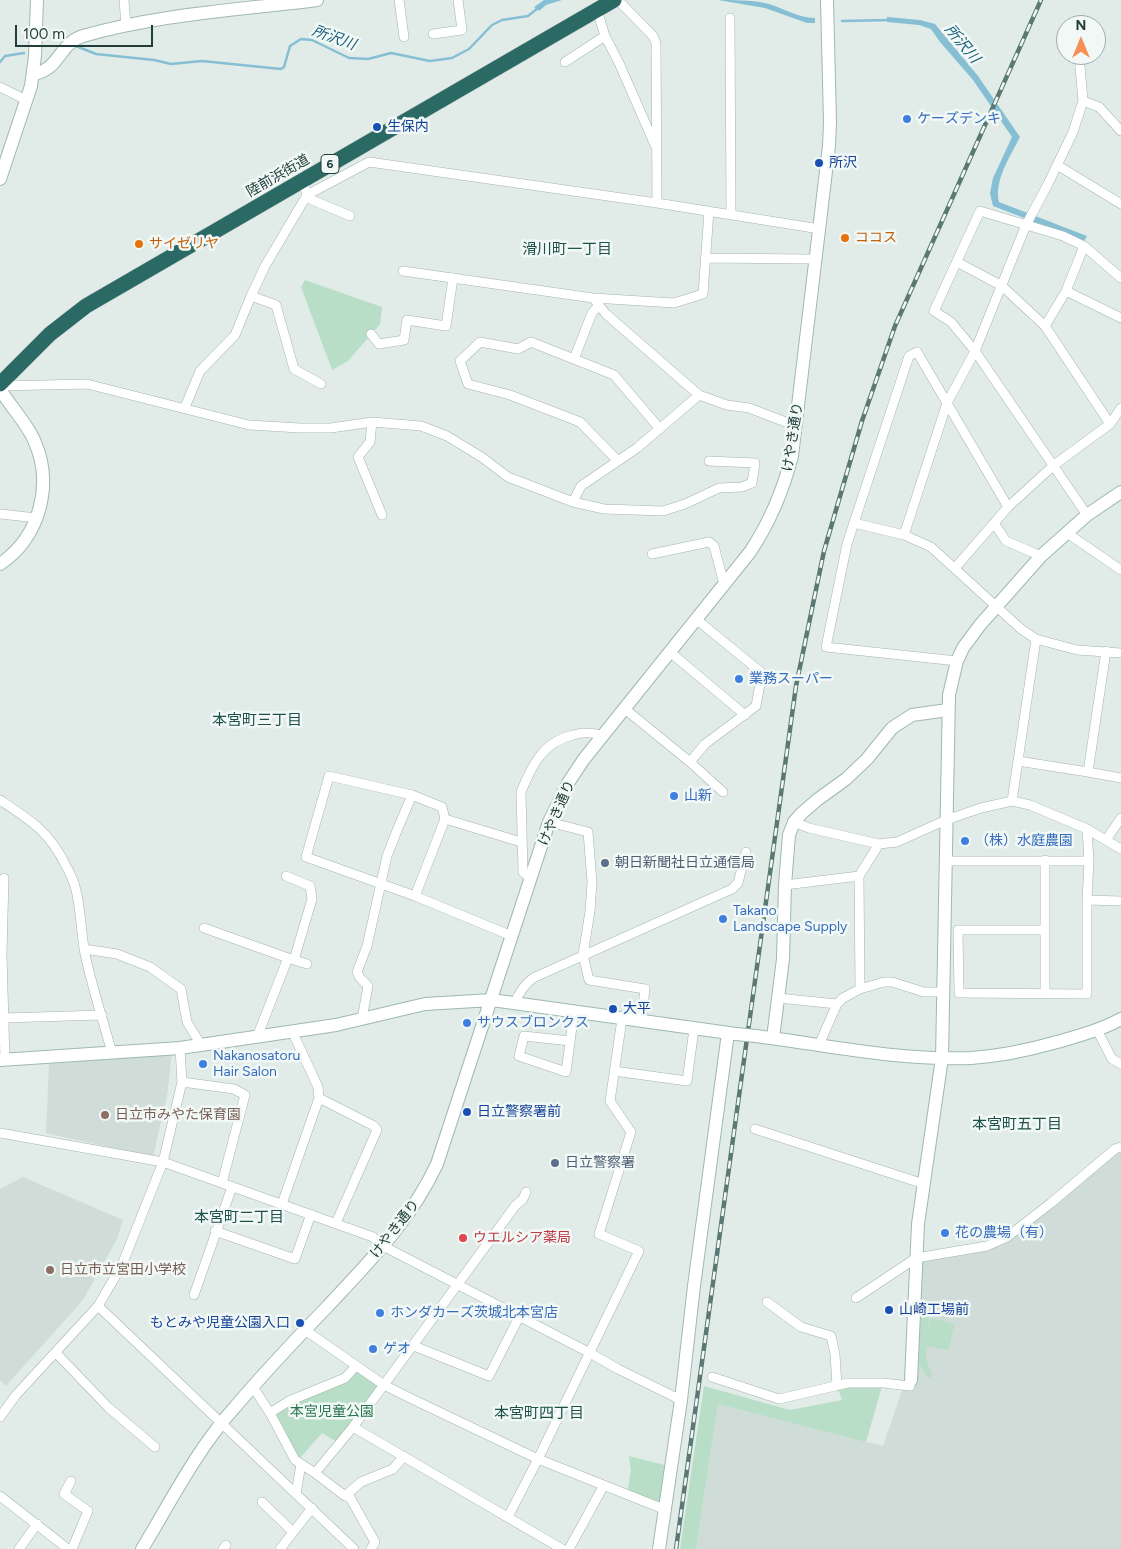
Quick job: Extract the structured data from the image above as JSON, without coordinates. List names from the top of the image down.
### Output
{
  "streets": {
    "highway": ["6", "陸前浜街道"],
    "street": ["けやき通り"]
  },
  "districts": [
    "滑川町一丁目",
    "本宮町三丁目",
    "本宮町五丁目",
    "本宮町二丁目",
    "本宮町四丁目"
  ],
  "water": ["所沢川"],
  "parks": ["本宮児童公園"],
  "places": [
    "ケーズデンキ",
    "生保内",
    "所沢",
    "ココス",
    "サイゼリヤ",
    "業務スーパー",
    "山新",
    "（株）水庭農園",
    "朝日新聞社日立通信局",
    "Takano Landscape Supply",
    "大平",
    "サウスブロンクス",
    "Nakanosatoru Hair Salon",
    "日立警察署前",
    "日立市みやた保育園",
    "日立警察署",
    "花の農場（有）",
    "ウエルシア薬局",
    "日立市立宮田小学校",
    "山崎工場前",
    "ホンダカーズ茨城北本宮店",
    "もとみや児童公園入口",
    "ゲオ"
  ],
  "scale_bar": "100 m",
  "north": "top"
}
